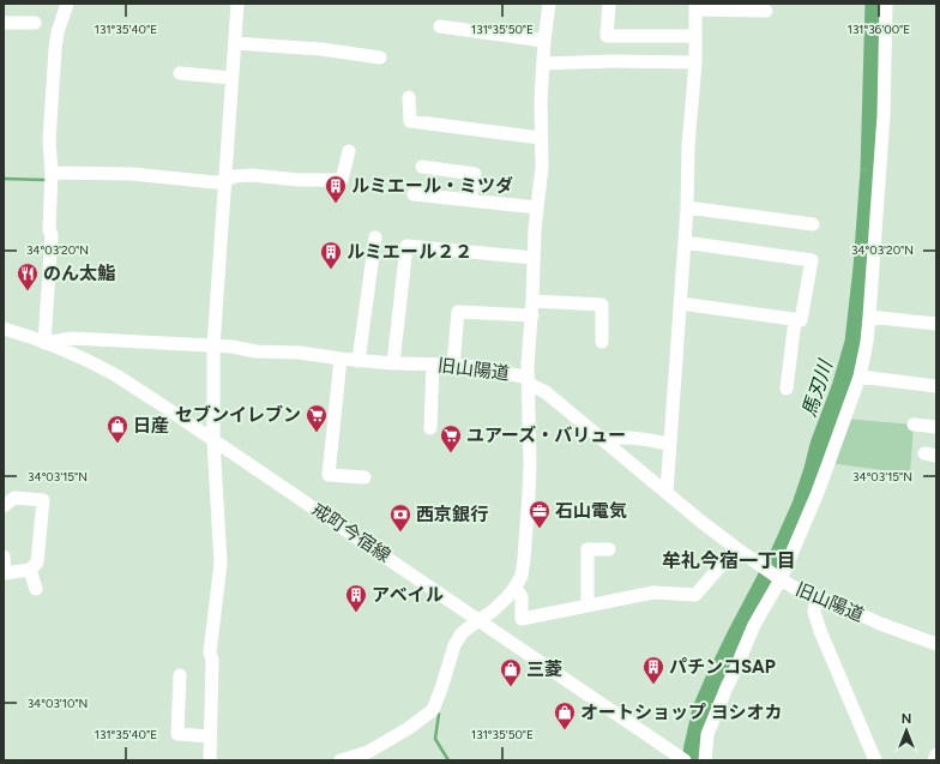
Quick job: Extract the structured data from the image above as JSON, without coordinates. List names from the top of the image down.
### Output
{
  "streets": {
    "street": ["旧山陽道", "戒町今宿線"]
  },
  "crossings": [
    ["旧山陽道", "戒町今宿線"]
  ],
  "districts": ["牟礼今宿一丁目"],
  "water": ["馬刃川"],
  "places": {
    "building": [
      "ルミエール・ミツダ",
      "ルミエール２２",
      "アベイル",
      "パチンコSAP"
    ],
    "restaurant": ["のん太鮨"],
    "supermarket": ["セブンイレブン", "ユアーズ・バリュー"],
    "shop": ["日産", "三菱", "オートショップ ヨシオカ"],
    "office": ["石山電気"],
    "bank": ["西京銀行"]
  },
  "north": "top",
  "coordinates": [
    "131°35'40\"E",
    "131°35'50\"E",
    "131°36'00\"E",
    "34°03'20\"N",
    "34°03'15\"N",
    "34°03'10\"N"
  ]
}
